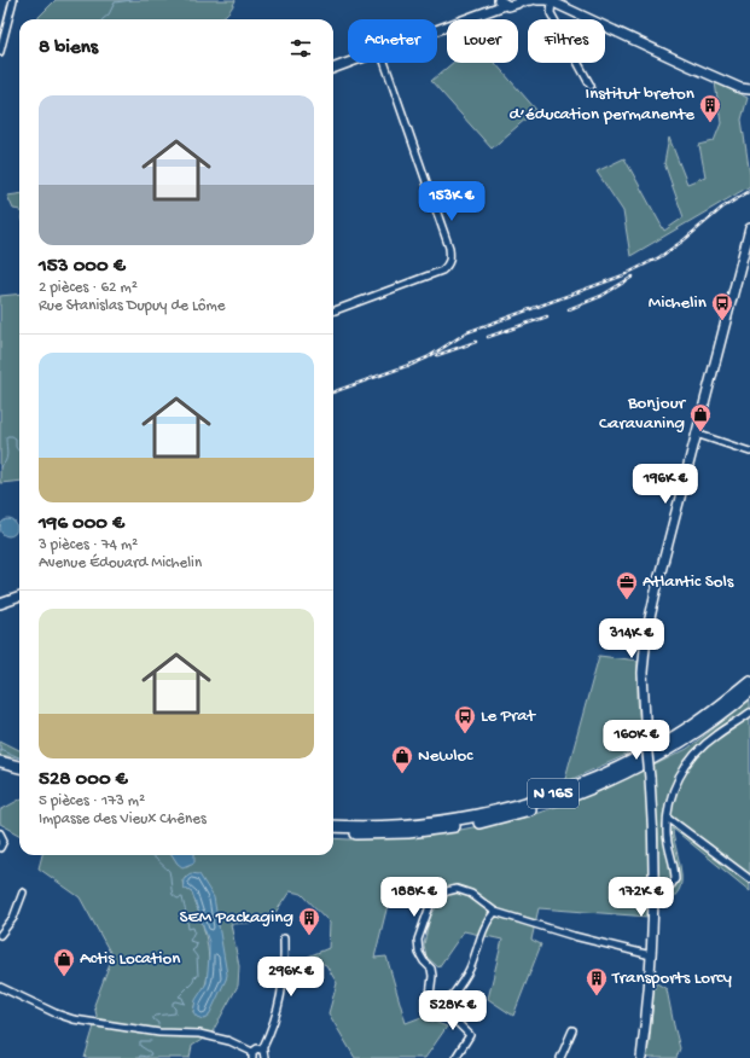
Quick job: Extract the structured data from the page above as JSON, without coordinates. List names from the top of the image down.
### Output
{
  "streets": {
    "highway": ["N 165"]
  },
  "places": {
    "building": ["Institut breton d’éducation permanente", "SEM Packaging", "Transports Lorcy"],
    "bus stop": ["Michelin", "Le Prat"],
    "shop": ["Bonjour Caravaning", "Newloc", "Actis Location"],
    "office": ["Atlantic Sols"]
  },
  "page": {
    "chip": ["Acheter", "Louer", "Filtres"],
    "heading": "8 biens",
    "list": [
      {
        "name": "153 000 €",
        "note": "2 pièces · 62 m² · Rue Stanislas Dupuy de Lôme"
      },
      {
        "name": "196 000 €",
        "note": "3 pièces · 74 m² · Avenue Édouard Michelin"
      },
      {
        "name": "528 000 €",
        "note": "5 pièces · 173 m² · Impasse des Vieux Chênes"
      }
    ],
    "price": [
      "153K €",
      "196K €",
      "314K €",
      "160K €",
      "188K €",
      "172K €",
      "296K €",
      "528K €"
    ]
  }
}
